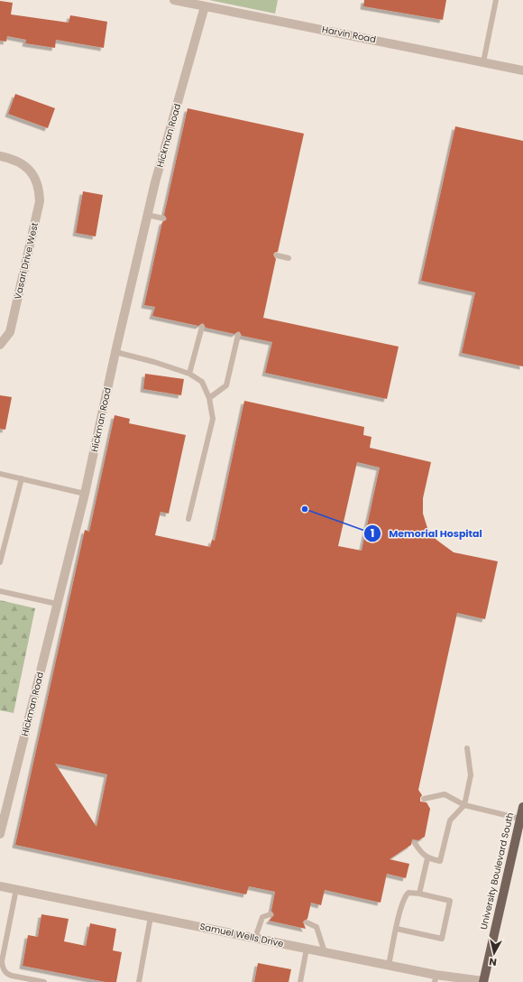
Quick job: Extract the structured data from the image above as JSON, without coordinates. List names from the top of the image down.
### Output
{
  "streets": {
    "main road": ["University Boulevard South"],
    "street": [
      "Harvin Road",
      "Hickman Road",
      "Vasari Drive West",
      "Samuel Wells Drive"
    ]
  },
  "crossings": [
    ["Harvin Road", "Hickman Road"],
    ["University Boulevard South", "Samuel Wells Drive"]
  ],
  "places": ["Memorial Hospital"],
  "north": "bottom"
}
